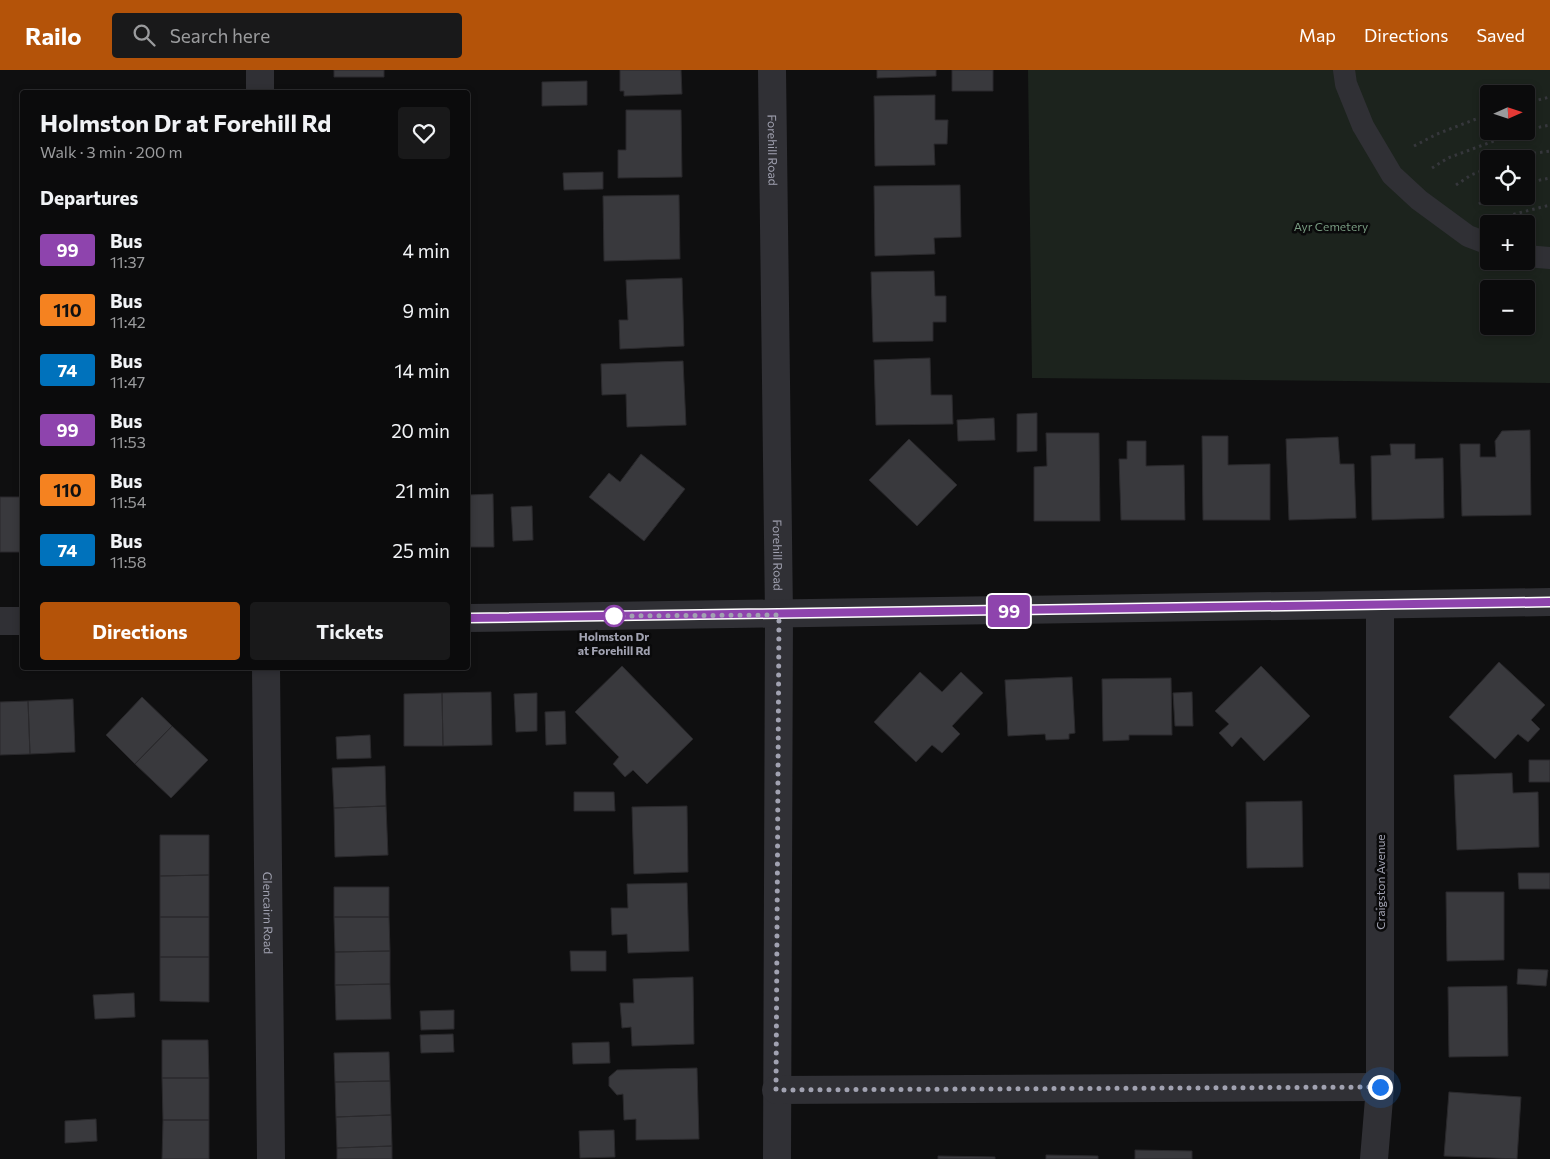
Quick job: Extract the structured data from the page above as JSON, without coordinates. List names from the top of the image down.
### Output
{
  "streets": {
    "street": ["Forehill Road", "Craigston Avenue", "Glencairn Road"]
  },
  "parks": ["Ayr Cemetery"],
  "places": ["Holmston Dr at Forehill Rd"],
  "lines": ["bus line 99"],
  "north": "right",
  "page": {
    "header": "Railo",
    "search": "Search here",
    "nav": ["Map", "Directions", "Saved"],
    "on_map": "99",
    "map_buttons": ["+", "−"],
    "heading": [
      ["Holmston Dr at Forehill Rd", "Walk · 3 min · 200 m"],
      "Departures"
    ],
    "list": [
      {
        "mark": "99",
        "name": "Bus",
        "note": "11:37",
        "value": "4 min"
      },
      {
        "mark": "110",
        "name": "Bus",
        "note": "11:42",
        "value": "9 min"
      },
      {
        "mark": "74",
        "name": "Bus",
        "note": "11:47",
        "value": "14 min"
      },
      {
        "mark": "99",
        "name": "Bus",
        "note": "11:53",
        "value": "20 min"
      },
      {
        "mark": "110",
        "name": "Bus",
        "note": "11:54",
        "value": "21 min"
      },
      {
        "mark": "74",
        "name": "Bus",
        "note": "11:58",
        "value": "25 min"
      }
    ],
    "buttons": ["Directions", "Tickets"]
  }
}
